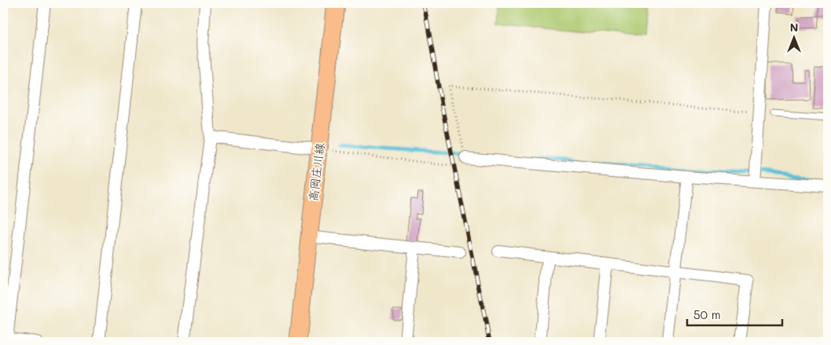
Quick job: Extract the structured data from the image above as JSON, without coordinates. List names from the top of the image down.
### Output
{
  "streets": {
    "main road": ["高岡庄川線"]
  },
  "scale_bar": "50 m",
  "north": "top"
}
